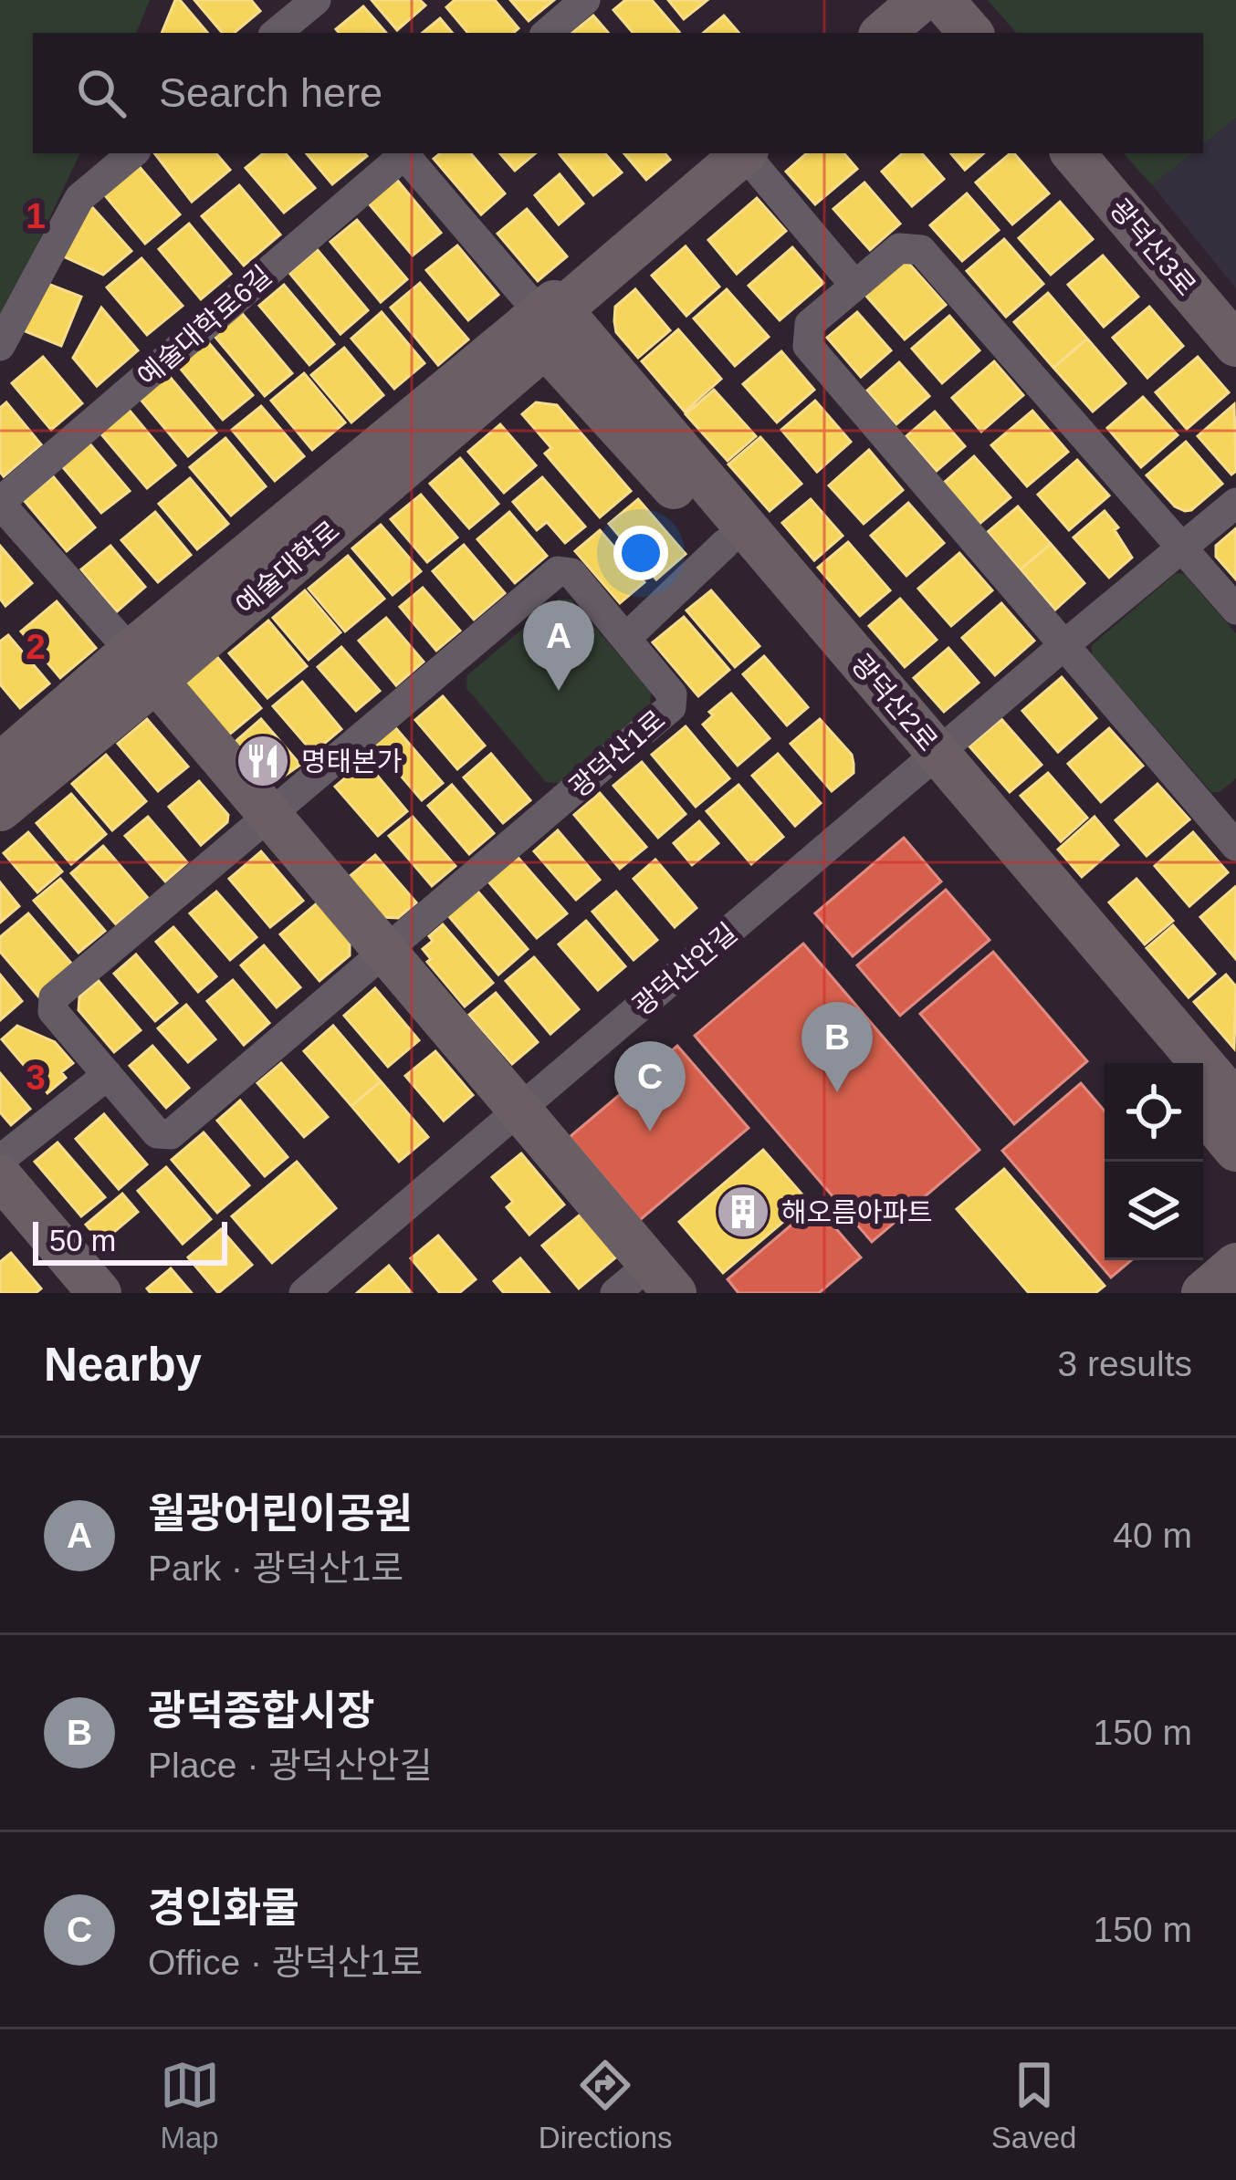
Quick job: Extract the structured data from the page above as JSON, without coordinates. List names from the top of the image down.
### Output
{
  "streets": {
    "street": [
      "광덕산3로",
      "예술대학로6길",
      "예술대학로",
      "광덕산2로",
      "광덕산1로",
      "광덕산안길"
    ]
  },
  "crossings": [
    ["예술대학로", "광덕산2로"],
    ["광덕산2로", "광덕산안길"]
  ],
  "places": {
    "restaurant": ["명태본가"],
    "building": ["해오름아파트"]
  },
  "scale_bar": "50 m",
  "page": {
    "search": "Search here",
    "pins": ["A", "B", "C"],
    "scale": "50 m",
    "heading": ["Nearby", "3 results"],
    "list": [
      {
        "mark": "A",
        "name": "월광어린이공원",
        "note": "Park · 광덕산1로",
        "value": "40 m"
      },
      {
        "mark": "B",
        "name": "광덕종합시장",
        "note": "Place · 광덕산안길",
        "value": "150 m"
      },
      {
        "mark": "C",
        "name": "경인화물",
        "note": "Office · 광덕산1로",
        "value": "150 m"
      }
    ],
    "nav": ["Map", "Directions", "Saved"]
  },
  "grid": {
    "rows": ["1", "2", "3"]
  }
}
